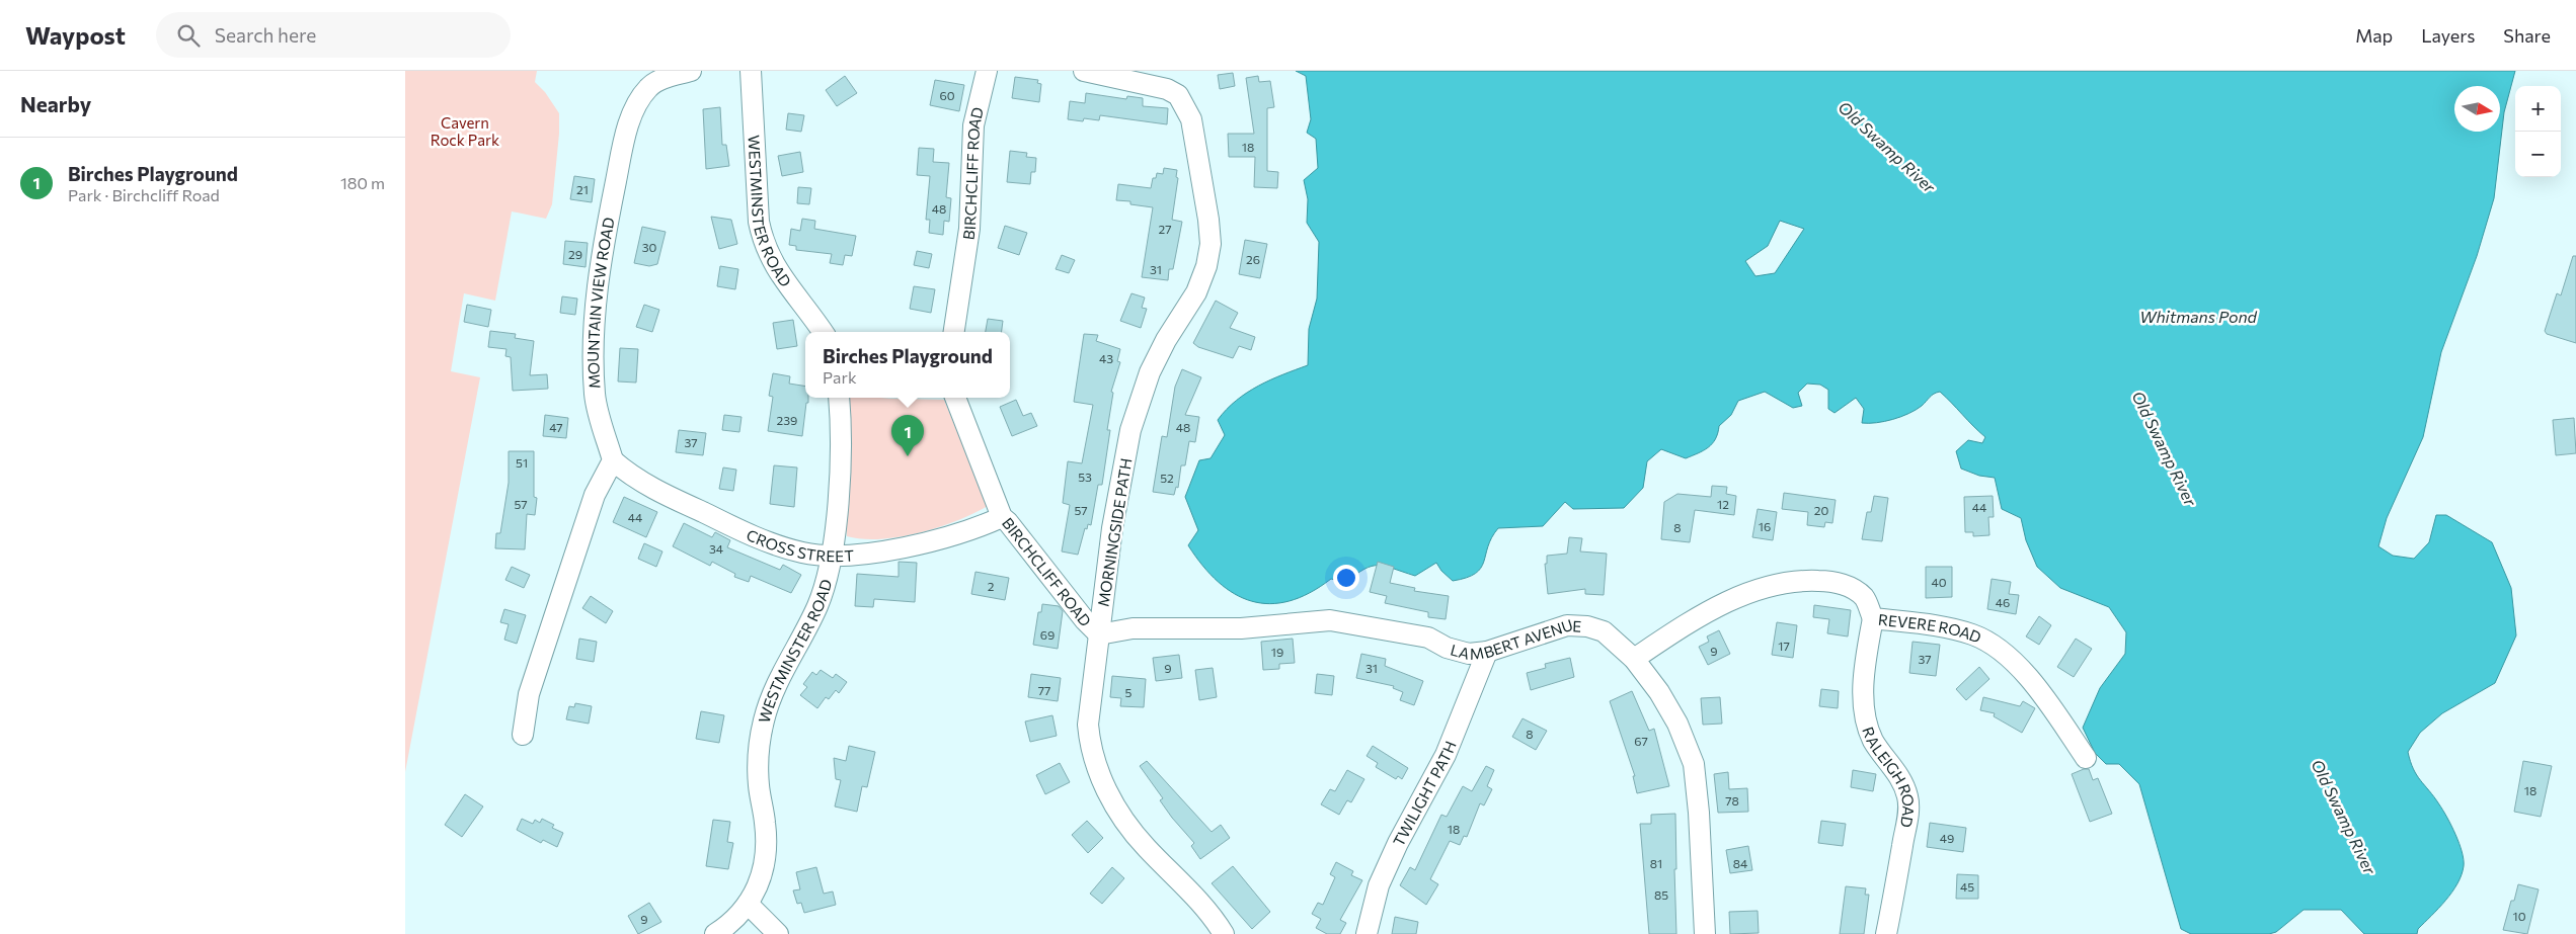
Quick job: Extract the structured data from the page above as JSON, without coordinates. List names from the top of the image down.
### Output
{
  "streets": {
    "street": [
      "BIRCHCLIFF ROAD",
      "WESTMINSTER ROAD",
      "MOUNTAIN VIEW ROAD",
      "MORNINGSIDE PATH",
      "CROSS STREET",
      "REVERE ROAD",
      "LAMBERT AVENUE",
      "RALEIGH ROAD",
      "TWILIGHT PATH"
    ]
  },
  "crossings": [
    ["BIRCHCLIFF ROAD", "MORNINGSIDE PATH"],
    ["BIRCHCLIFF ROAD", "CROSS STREET"],
    ["BIRCHCLIFF ROAD", "LAMBERT AVENUE"],
    ["WESTMINSTER ROAD", "CROSS STREET"],
    ["MOUNTAIN VIEW ROAD", "CROSS STREET"],
    ["MORNINGSIDE PATH", "LAMBERT AVENUE"],
    ["REVERE ROAD", "LAMBERT AVENUE"],
    ["REVERE ROAD", "RALEIGH ROAD"],
    ["LAMBERT AVENUE", "TWILIGHT PATH"]
  ],
  "water": ["Old Swamp River", "Whitmans Pond"],
  "parks": ["Cavern Rock Park"],
  "house_numbers": [
    "60",
    "18",
    "21",
    "48",
    "27",
    "30",
    "29",
    "26",
    "31",
    "43",
    "239",
    "47",
    "48",
    "37",
    "51",
    "53",
    "52",
    "57",
    "12",
    "44",
    "57",
    "20",
    "44",
    "16",
    "8",
    "34",
    "40",
    "2",
    "46",
    "69",
    "17",
    "9",
    "19",
    "37",
    "9",
    "31",
    "77",
    "5",
    "8",
    "67",
    "18",
    "78",
    "18",
    "49",
    "81",
    "84",
    "45",
    "85",
    "10",
    "9"
  ],
  "north": "right",
  "page": {
    "header": "Waypost",
    "search": "Search here",
    "nav": ["Map", "Layers", "Share"],
    "heading": "Nearby",
    "map_buttons": ["+", "−"],
    "list": [
      {
        "mark": "1",
        "name": "Birches Playground",
        "note": "Park · Birchcliff Road",
        "value": "180 m"
      }
    ],
    "popup": ["Birches Playground", "Park"],
    "pins": "1"
  }
}
